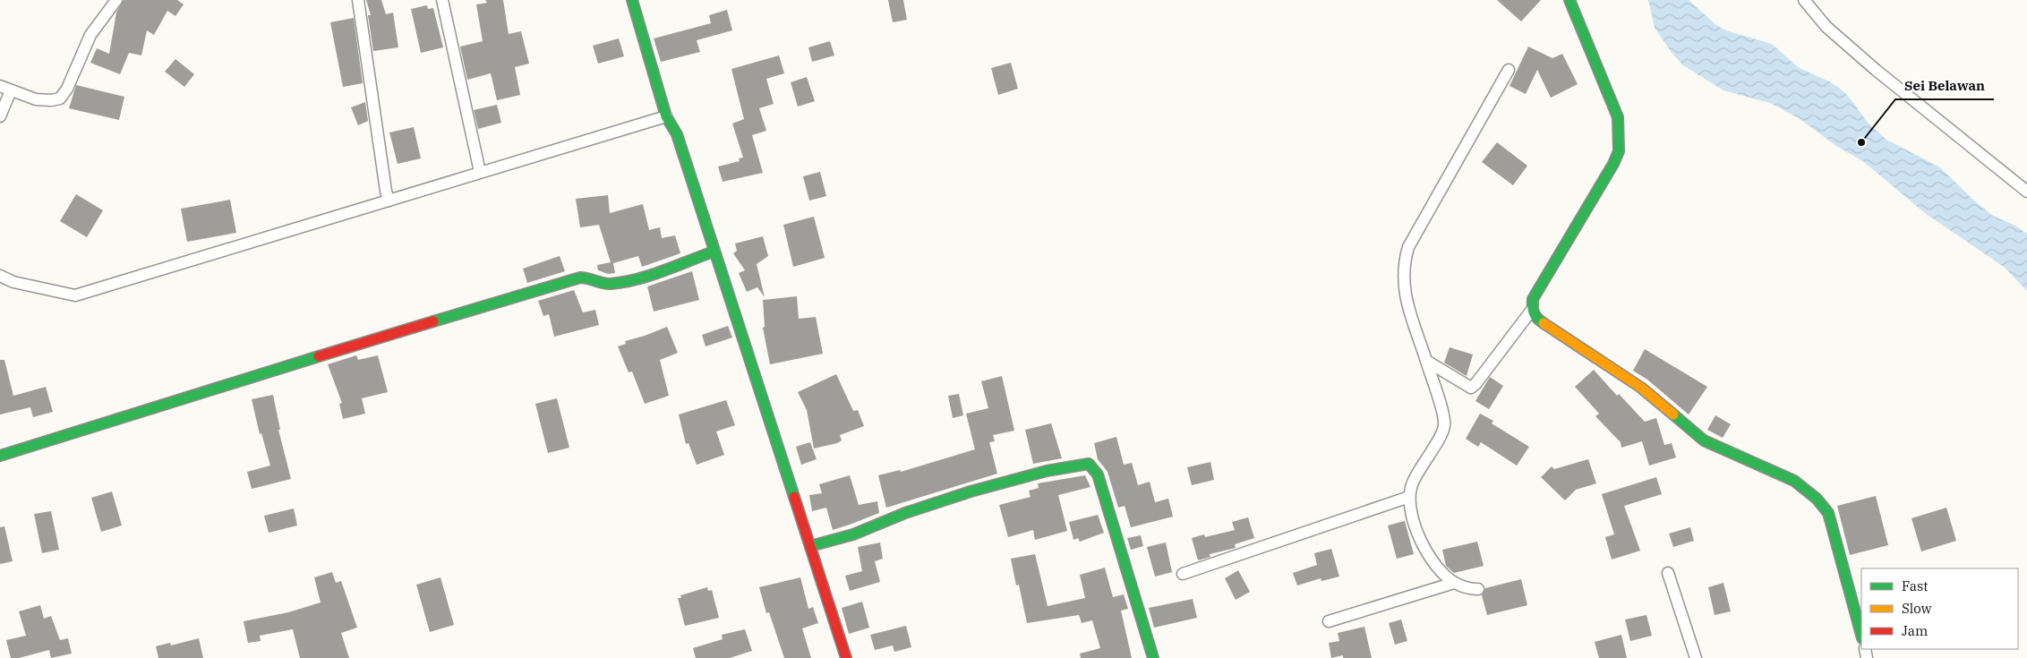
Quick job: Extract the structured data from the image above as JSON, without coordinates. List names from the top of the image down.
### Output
{
  "places": ["Sei Belawan"],
  "legend": ["Fast", "Slow", "Jam"]
}
